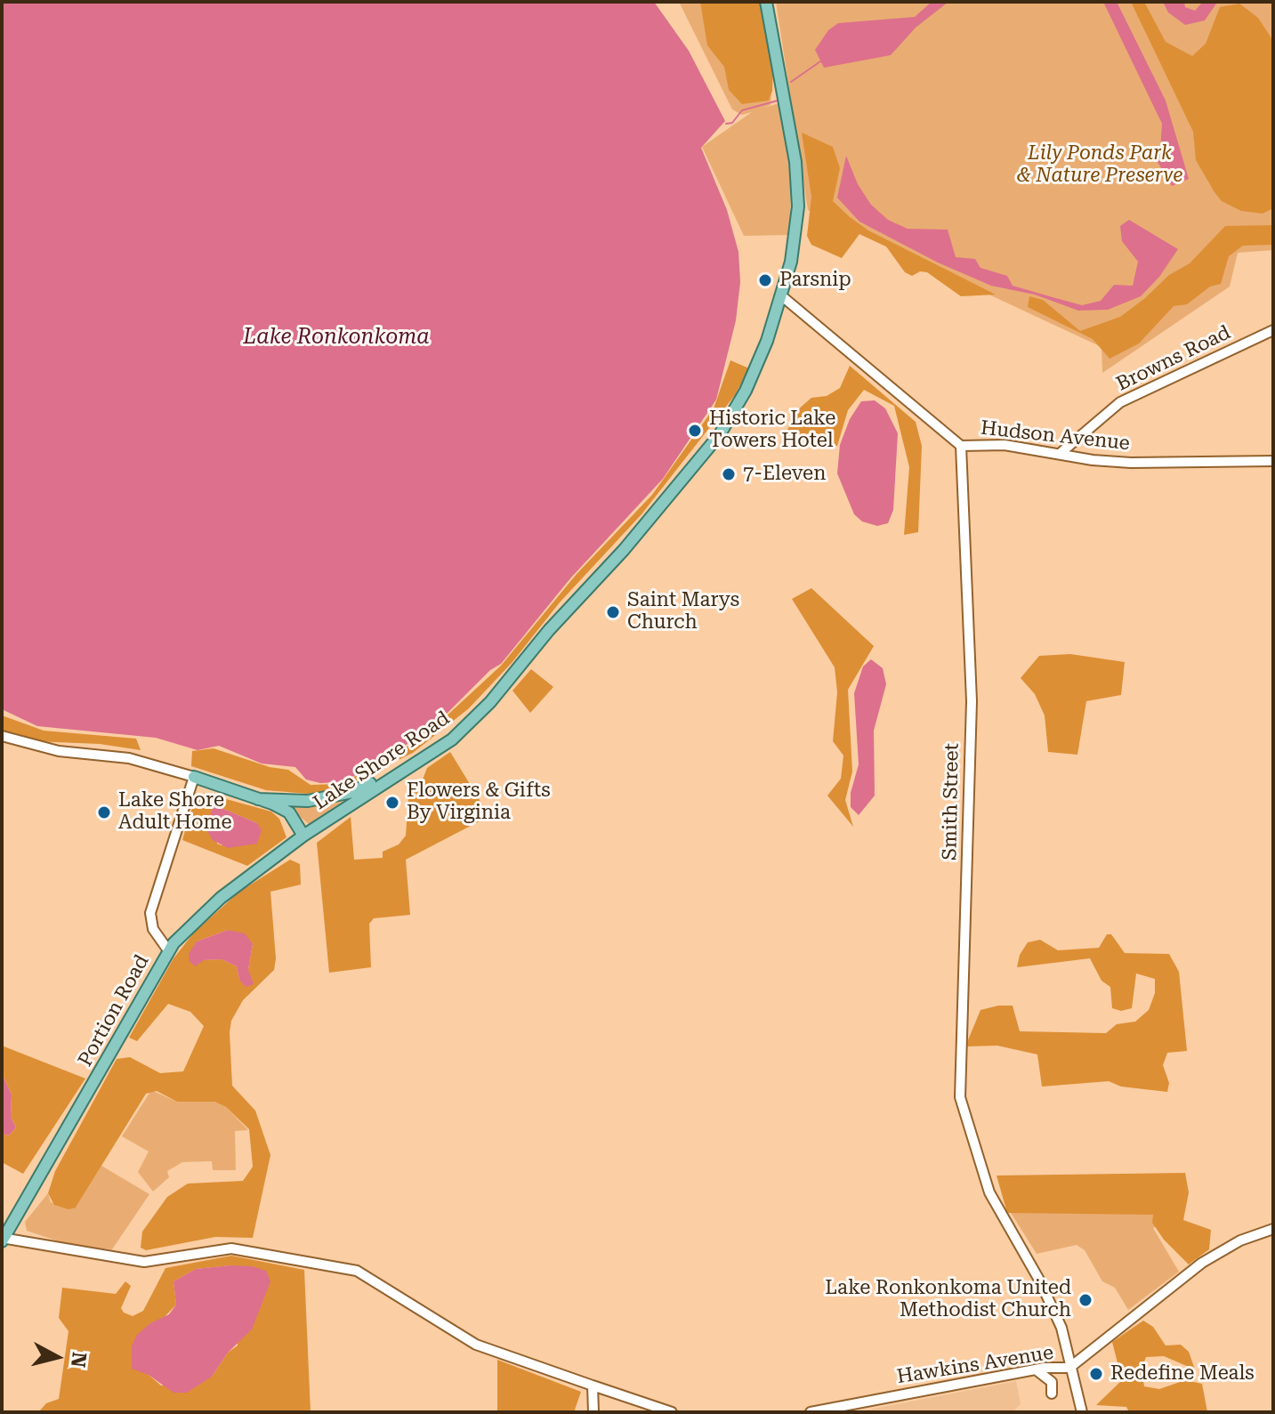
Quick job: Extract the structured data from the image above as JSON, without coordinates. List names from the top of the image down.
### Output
{
  "streets": {
    "main road": ["Lake Shore Road", "Portion Road"],
    "street": [
      "Browns Road",
      "Hudson Avenue",
      "Smith Street",
      "Hawkins Avenue"
    ]
  },
  "crossings": [
    ["Browns Road", "Hudson Avenue"],
    ["Hudson Avenue", "Smith Street"],
    ["Lake Shore Road", "Portion Road"],
    ["Smith Street", "Hawkins Avenue"]
  ],
  "water": ["Lake Ronkonkoma"],
  "parks": ["Lily Ponds Park & Nature Preserve"],
  "places": [
    "Parsnip",
    "Historic Lake Towers Hotel",
    "7-Eleven",
    "Saint Marys Church",
    "Flowers & Gifts By Virginia",
    "Lake Shore Adult Home",
    "Lake Ronkonkoma United Methodist Church",
    "Redefine Meals"
  ],
  "north": "right"
}
